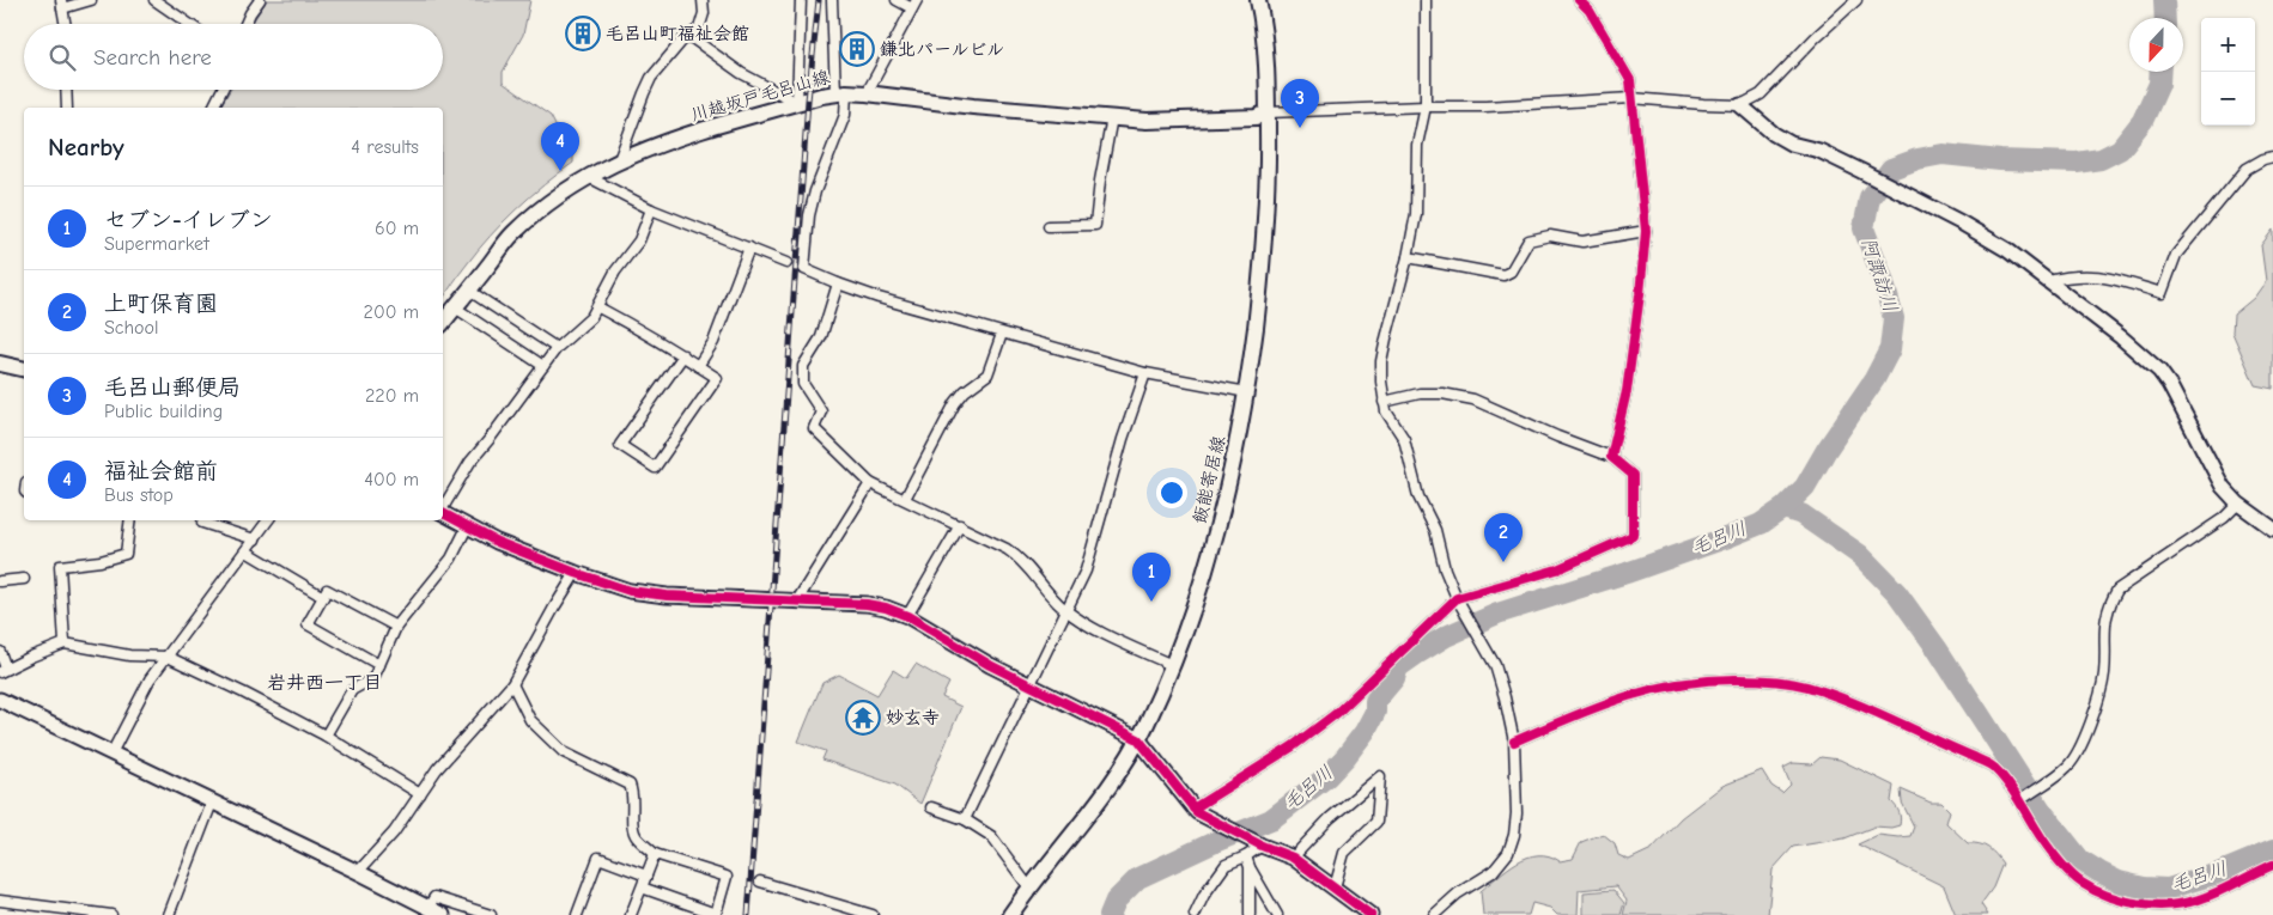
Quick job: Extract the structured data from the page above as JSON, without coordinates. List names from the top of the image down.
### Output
{
  "streets": {
    "main road": ["川越坂戸毛呂山線", "飯能寄居線"]
  },
  "crossings": [
    ["川越坂戸毛呂山線", "飯能寄居線"]
  ],
  "districts": ["岩井西一丁目"],
  "water": ["阿諏訪川", "毛呂川"],
  "places": {
    "building": ["毛呂山町福祉会館", "鎌北パールビル"],
    "temple": ["妙玄寺"]
  },
  "north": "bottom",
  "page": {
    "map_buttons": ["+", "−"],
    "search": "Search here",
    "pins": [
      "3",
      "4",
      "2",
      "1"
    ],
    "heading": ["Nearby", "4 results"],
    "list": [
      {
        "mark": "1",
        "name": "セブン-イレブン",
        "note": "Supermarket",
        "value": "60 m"
      },
      {
        "mark": "2",
        "name": "上町保育園",
        "note": "School",
        "value": "200 m"
      },
      {
        "mark": "3",
        "name": "毛呂山郵便局",
        "note": "Public building",
        "value": "220 m"
      },
      {
        "mark": "4",
        "name": "福祉会館前",
        "note": "Bus stop",
        "value": "400 m"
      }
    ]
  }
}
